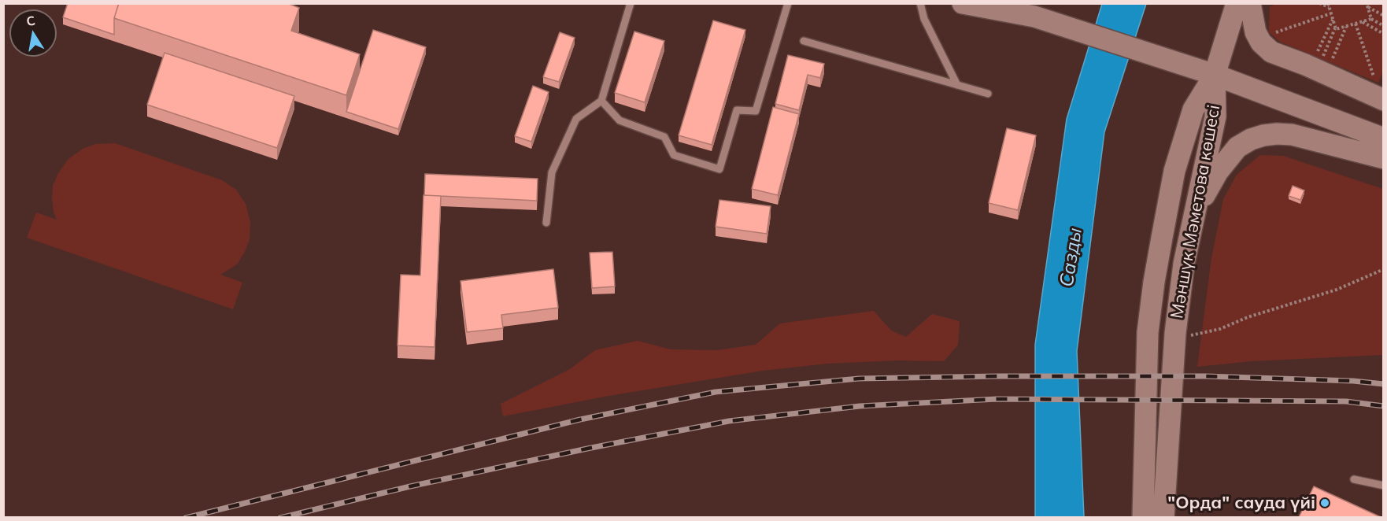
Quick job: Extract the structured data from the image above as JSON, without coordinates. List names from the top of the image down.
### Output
{
  "streets": {
    "main road": ["Мәншүк Мәметова көшесі"]
  },
  "water": ["Сазды"],
  "places": ["\"Орда\" сауда үйі"],
  "north": "top"
}
